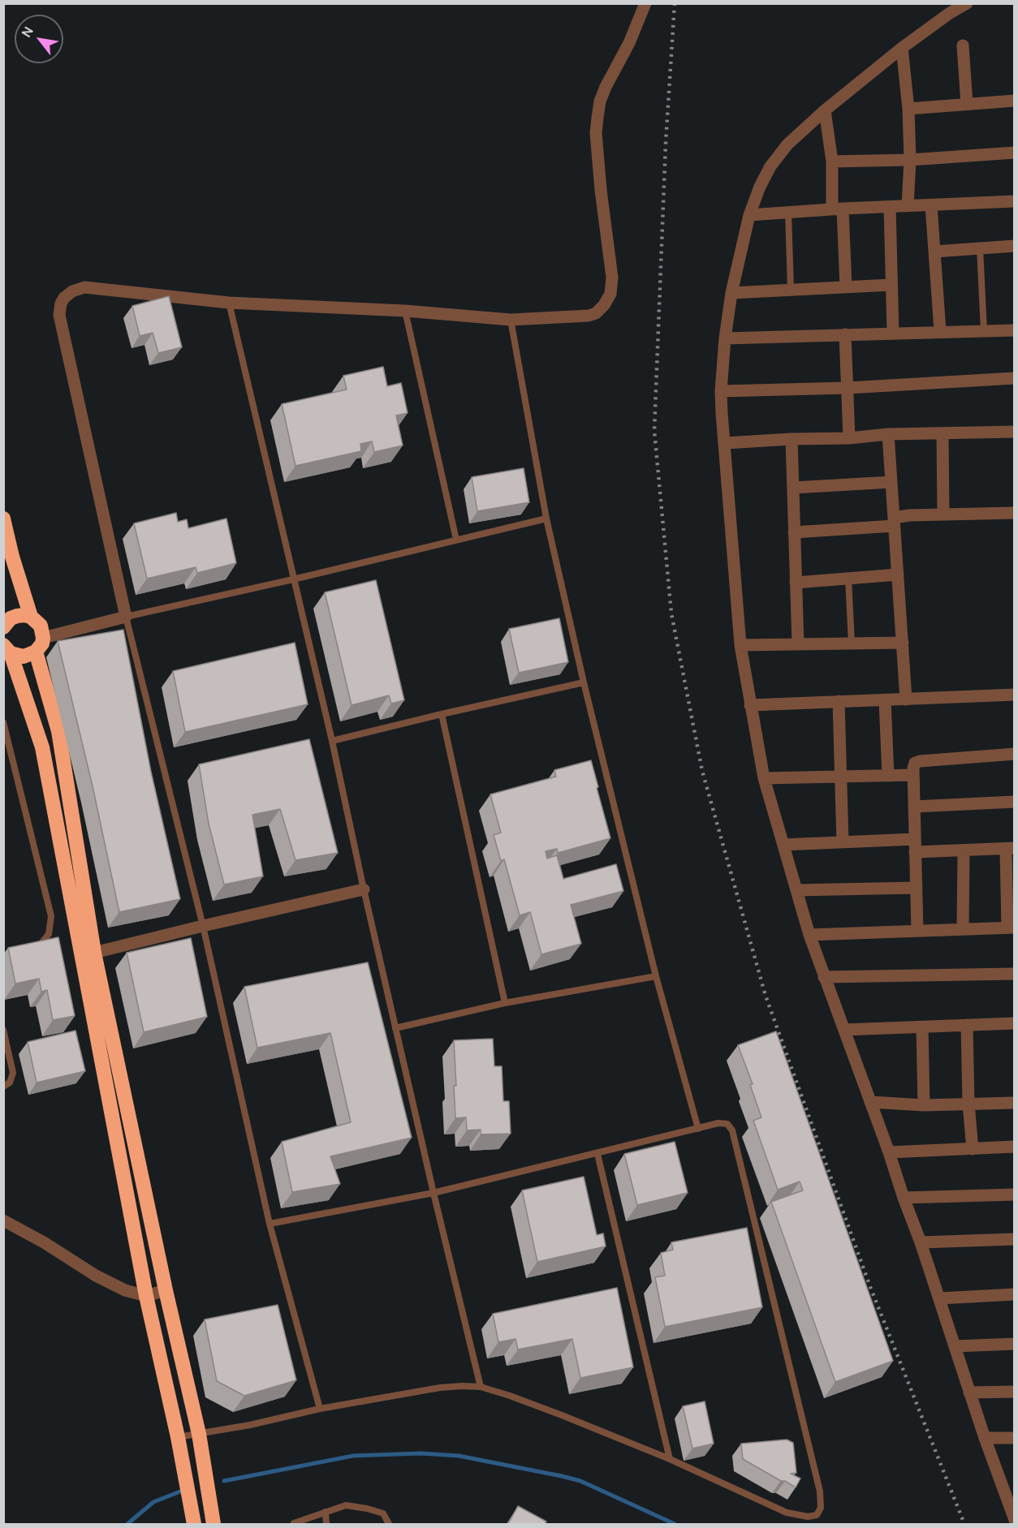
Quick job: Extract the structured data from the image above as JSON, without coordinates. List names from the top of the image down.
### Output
{
  "north": "top left"
}
